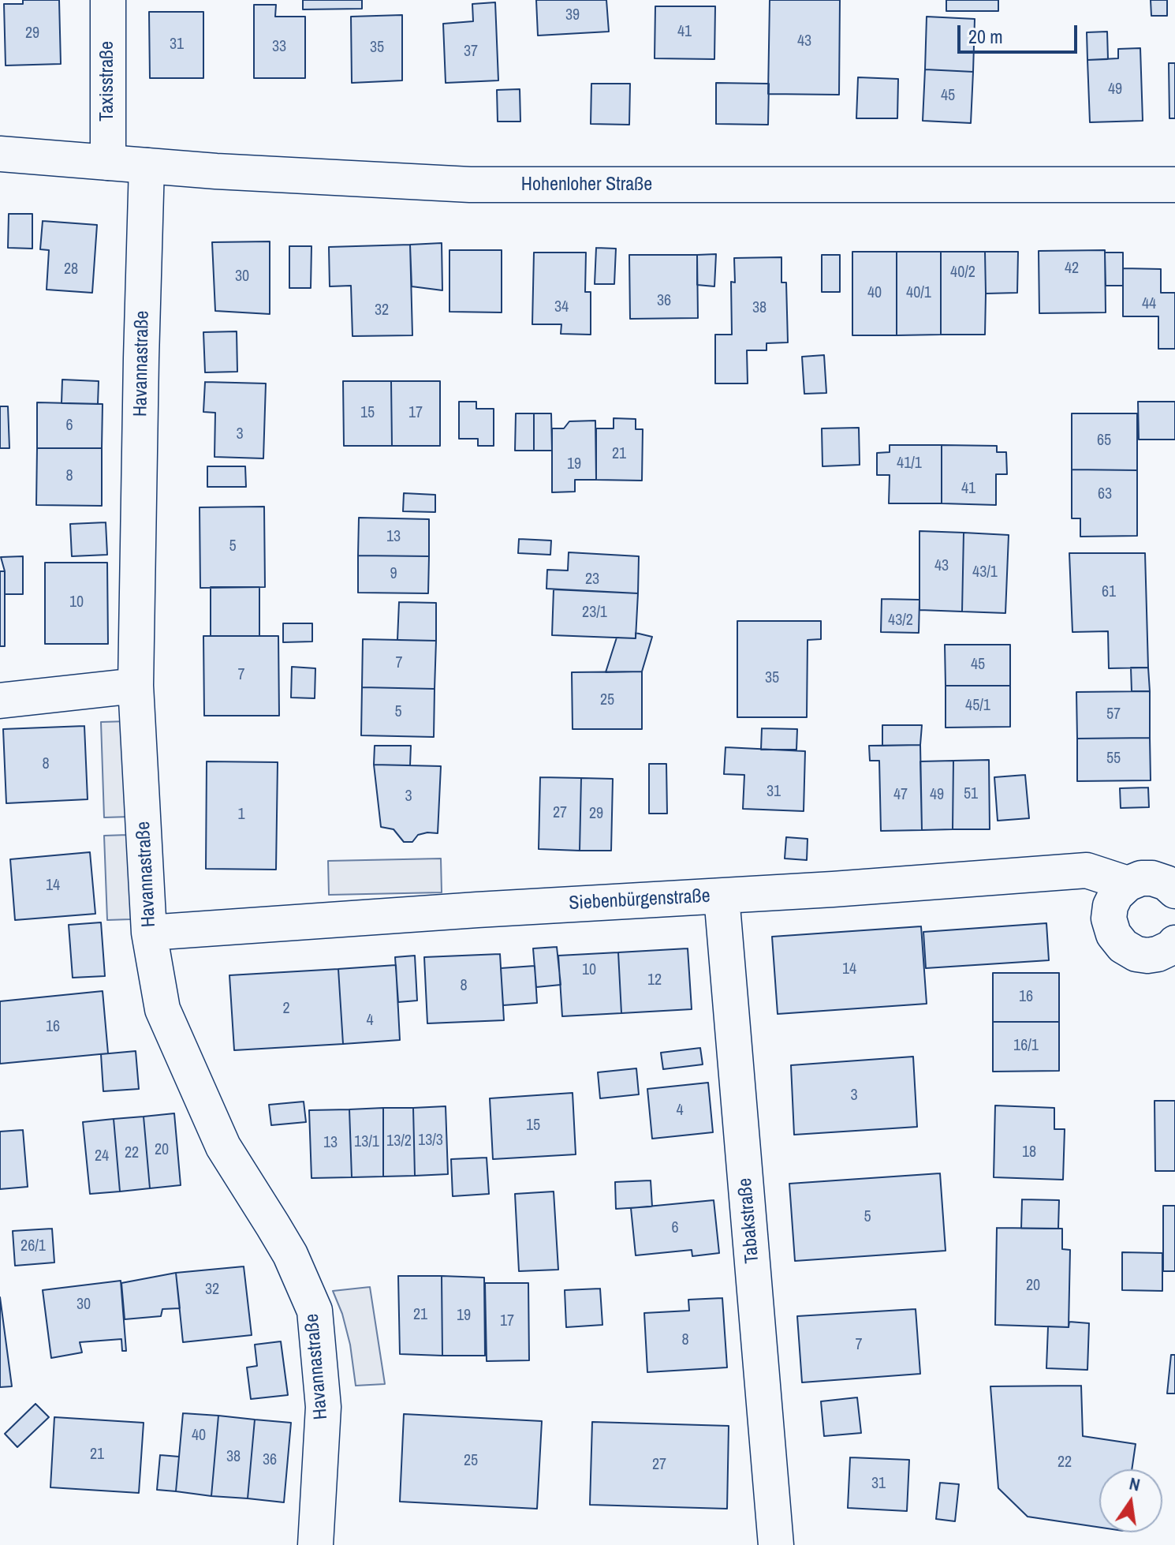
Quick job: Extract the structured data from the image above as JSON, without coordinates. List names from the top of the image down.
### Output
{
  "streets": {
    "street": [
      "Taxisstraße",
      "Hohenloher Straße",
      "Havannastraße",
      "Siebenbürgenstraße",
      "Tabakstraße"
    ]
  },
  "crossings": [
    ["Taxisstraße", "Hohenloher Straße"],
    ["Hohenloher Straße", "Havannastraße"],
    ["Havannastraße", "Siebenbürgenstraße"],
    ["Siebenbürgenstraße", "Tabakstraße"]
  ],
  "house_numbers": [
    "39",
    "41",
    "29",
    "43",
    "31",
    "33",
    "35",
    "37",
    "49",
    "45",
    "42",
    "28",
    "40/2",
    "30",
    "40",
    "40/1",
    "36",
    "44",
    "34",
    "38",
    "32",
    "15",
    "17",
    "6",
    "3",
    "65",
    "21",
    "41/1",
    "19",
    "8",
    "41",
    "63",
    "13",
    "5",
    "43",
    "43/1",
    "9",
    "23",
    "61",
    "10",
    "23/1",
    "43/2",
    "7",
    "45",
    "7",
    "35",
    "25",
    "45/1",
    "5",
    "57",
    "55",
    "8",
    "31",
    "51",
    "47",
    "49",
    "3",
    "27",
    "29",
    "1",
    "14",
    "14",
    "10",
    "12",
    "8",
    "16",
    "2",
    "4",
    "16",
    "16/1",
    "3",
    "4",
    "15",
    "13/3",
    "13/2",
    "13/1",
    "13",
    "20",
    "18",
    "22",
    "24",
    "5",
    "6",
    "26/1",
    "20",
    "32",
    "30",
    "21",
    "19",
    "17",
    "8",
    "7",
    "40",
    "21",
    "38",
    "36",
    "25",
    "22",
    "27",
    "31"
  ],
  "scale_bar": "20 m",
  "north": "top"
}
